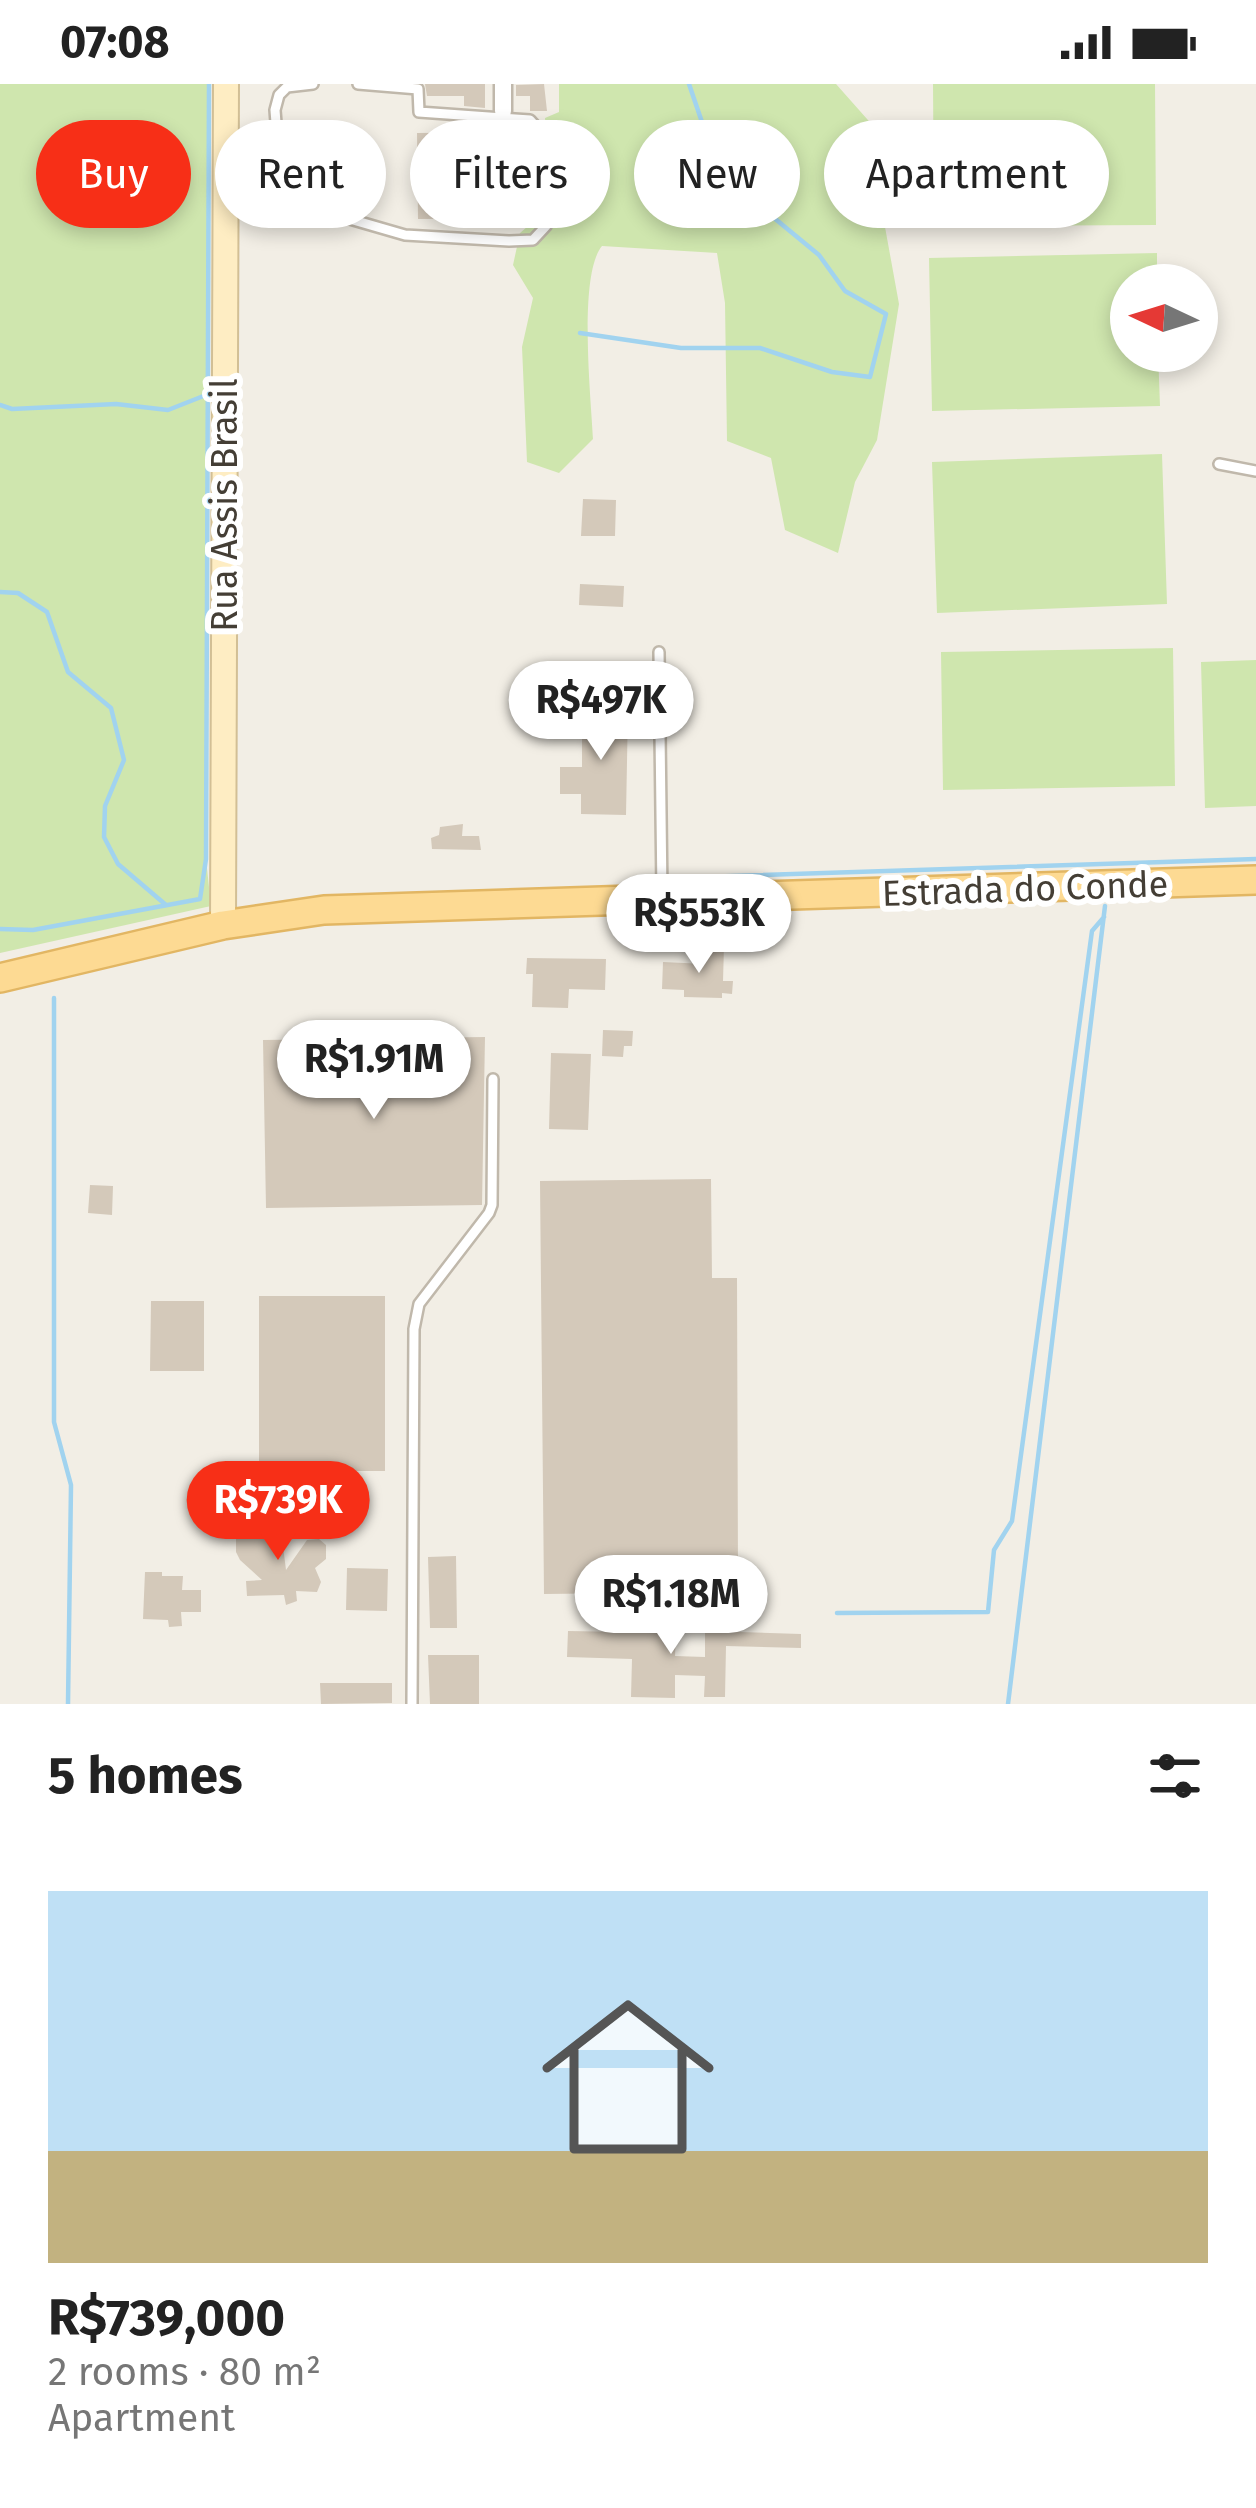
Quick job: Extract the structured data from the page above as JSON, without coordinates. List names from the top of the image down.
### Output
{
  "streets": {
    "main road": ["Estrada do Conde"],
    "street": ["Rua Assis Brasil"]
  },
  "crossings": [
    ["Rua Assis Brasil", "Estrada do Conde"]
  ],
  "north": "left",
  "page": {
    "status": "07:08",
    "chip": [
      "Buy",
      "Rent",
      "Filters",
      "New",
      "Apartment"
    ],
    "price": [
      "R$497K",
      "R$553K",
      "R$1.91M",
      "R$739K",
      "R$1.18M"
    ],
    "heading": "5 homes",
    "list": [
      {
        "name": "R$739,000",
        "note": "2 rooms · 80 m² · Apartment"
      }
    ]
  }
}
